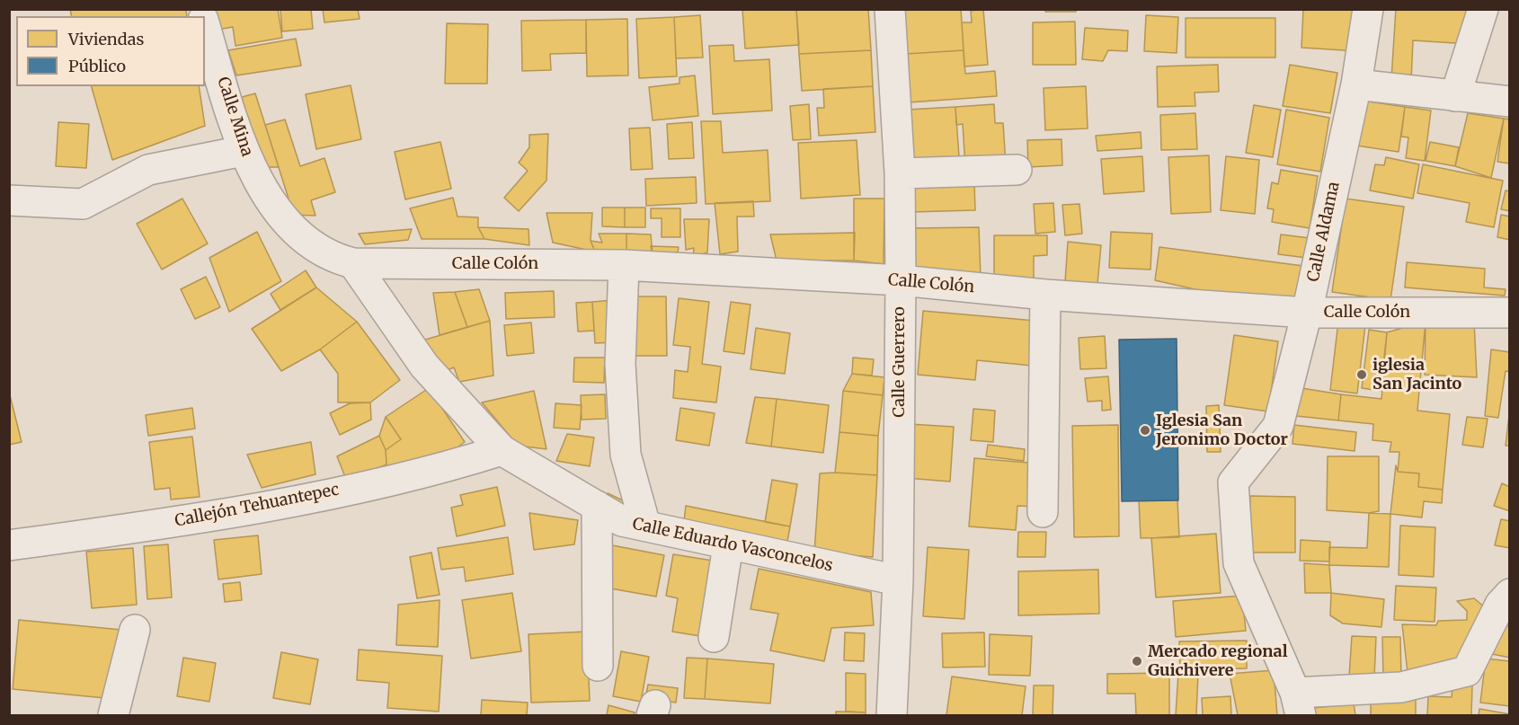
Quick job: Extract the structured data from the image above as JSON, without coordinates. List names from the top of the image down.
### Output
{
  "streets": {
    "street": [
      "Calle Mina",
      "Calle Aldama",
      "Calle Colón",
      "Calle Guerrero",
      "Callejón Tehuantepec",
      "Calle Eduardo Vasconcelos"
    ]
  },
  "crossings": [
    ["Calle Mina", "Calle Colón"],
    ["Calle Mina", "Calle Eduardo Vasconcelos"],
    ["Calle Aldama", "Calle Colón"],
    ["Calle Colón", "Calle Guerrero"],
    ["Calle Colón", "Calle Eduardo Vasconcelos"],
    ["Calle Guerrero", "Calle Eduardo Vasconcelos"],
    ["Callejón Tehuantepec", "Calle Eduardo Vasconcelos"]
  ],
  "places": ["iglesia San Jacinto", "Iglesia San Jeronimo Doctor", "Mercado regional Guichivere"],
  "legend": ["Viviendas", "Público"]
}
